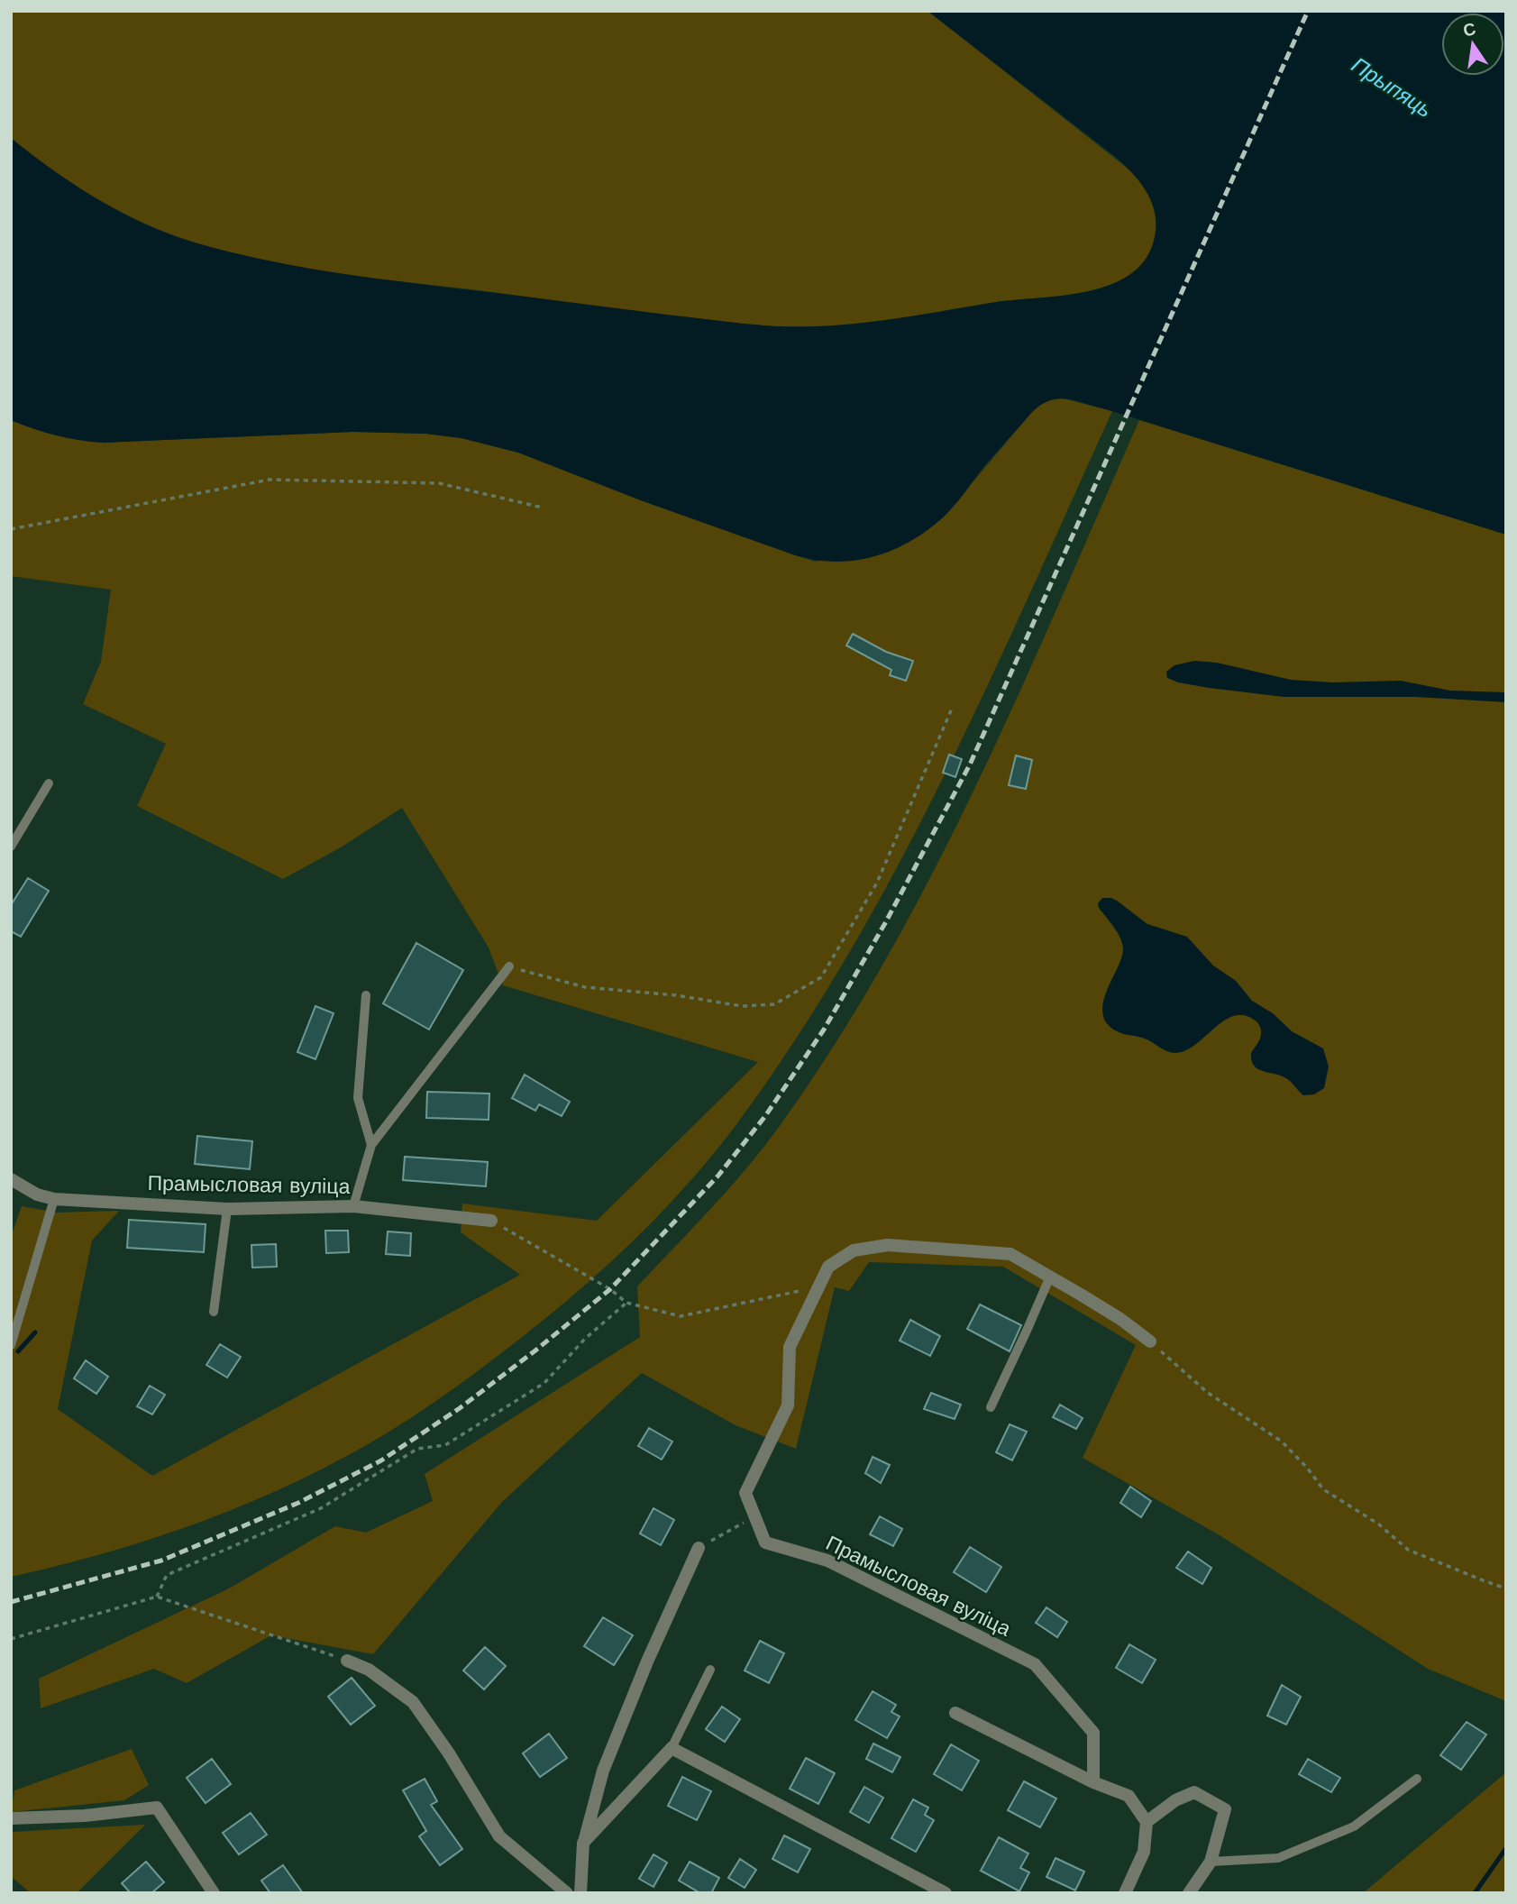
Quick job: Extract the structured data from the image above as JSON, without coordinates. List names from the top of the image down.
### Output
{
  "streets": {
    "street": ["Прамысловая вуліца"]
  },
  "water": ["Прыпяць"],
  "north": "top"
}
